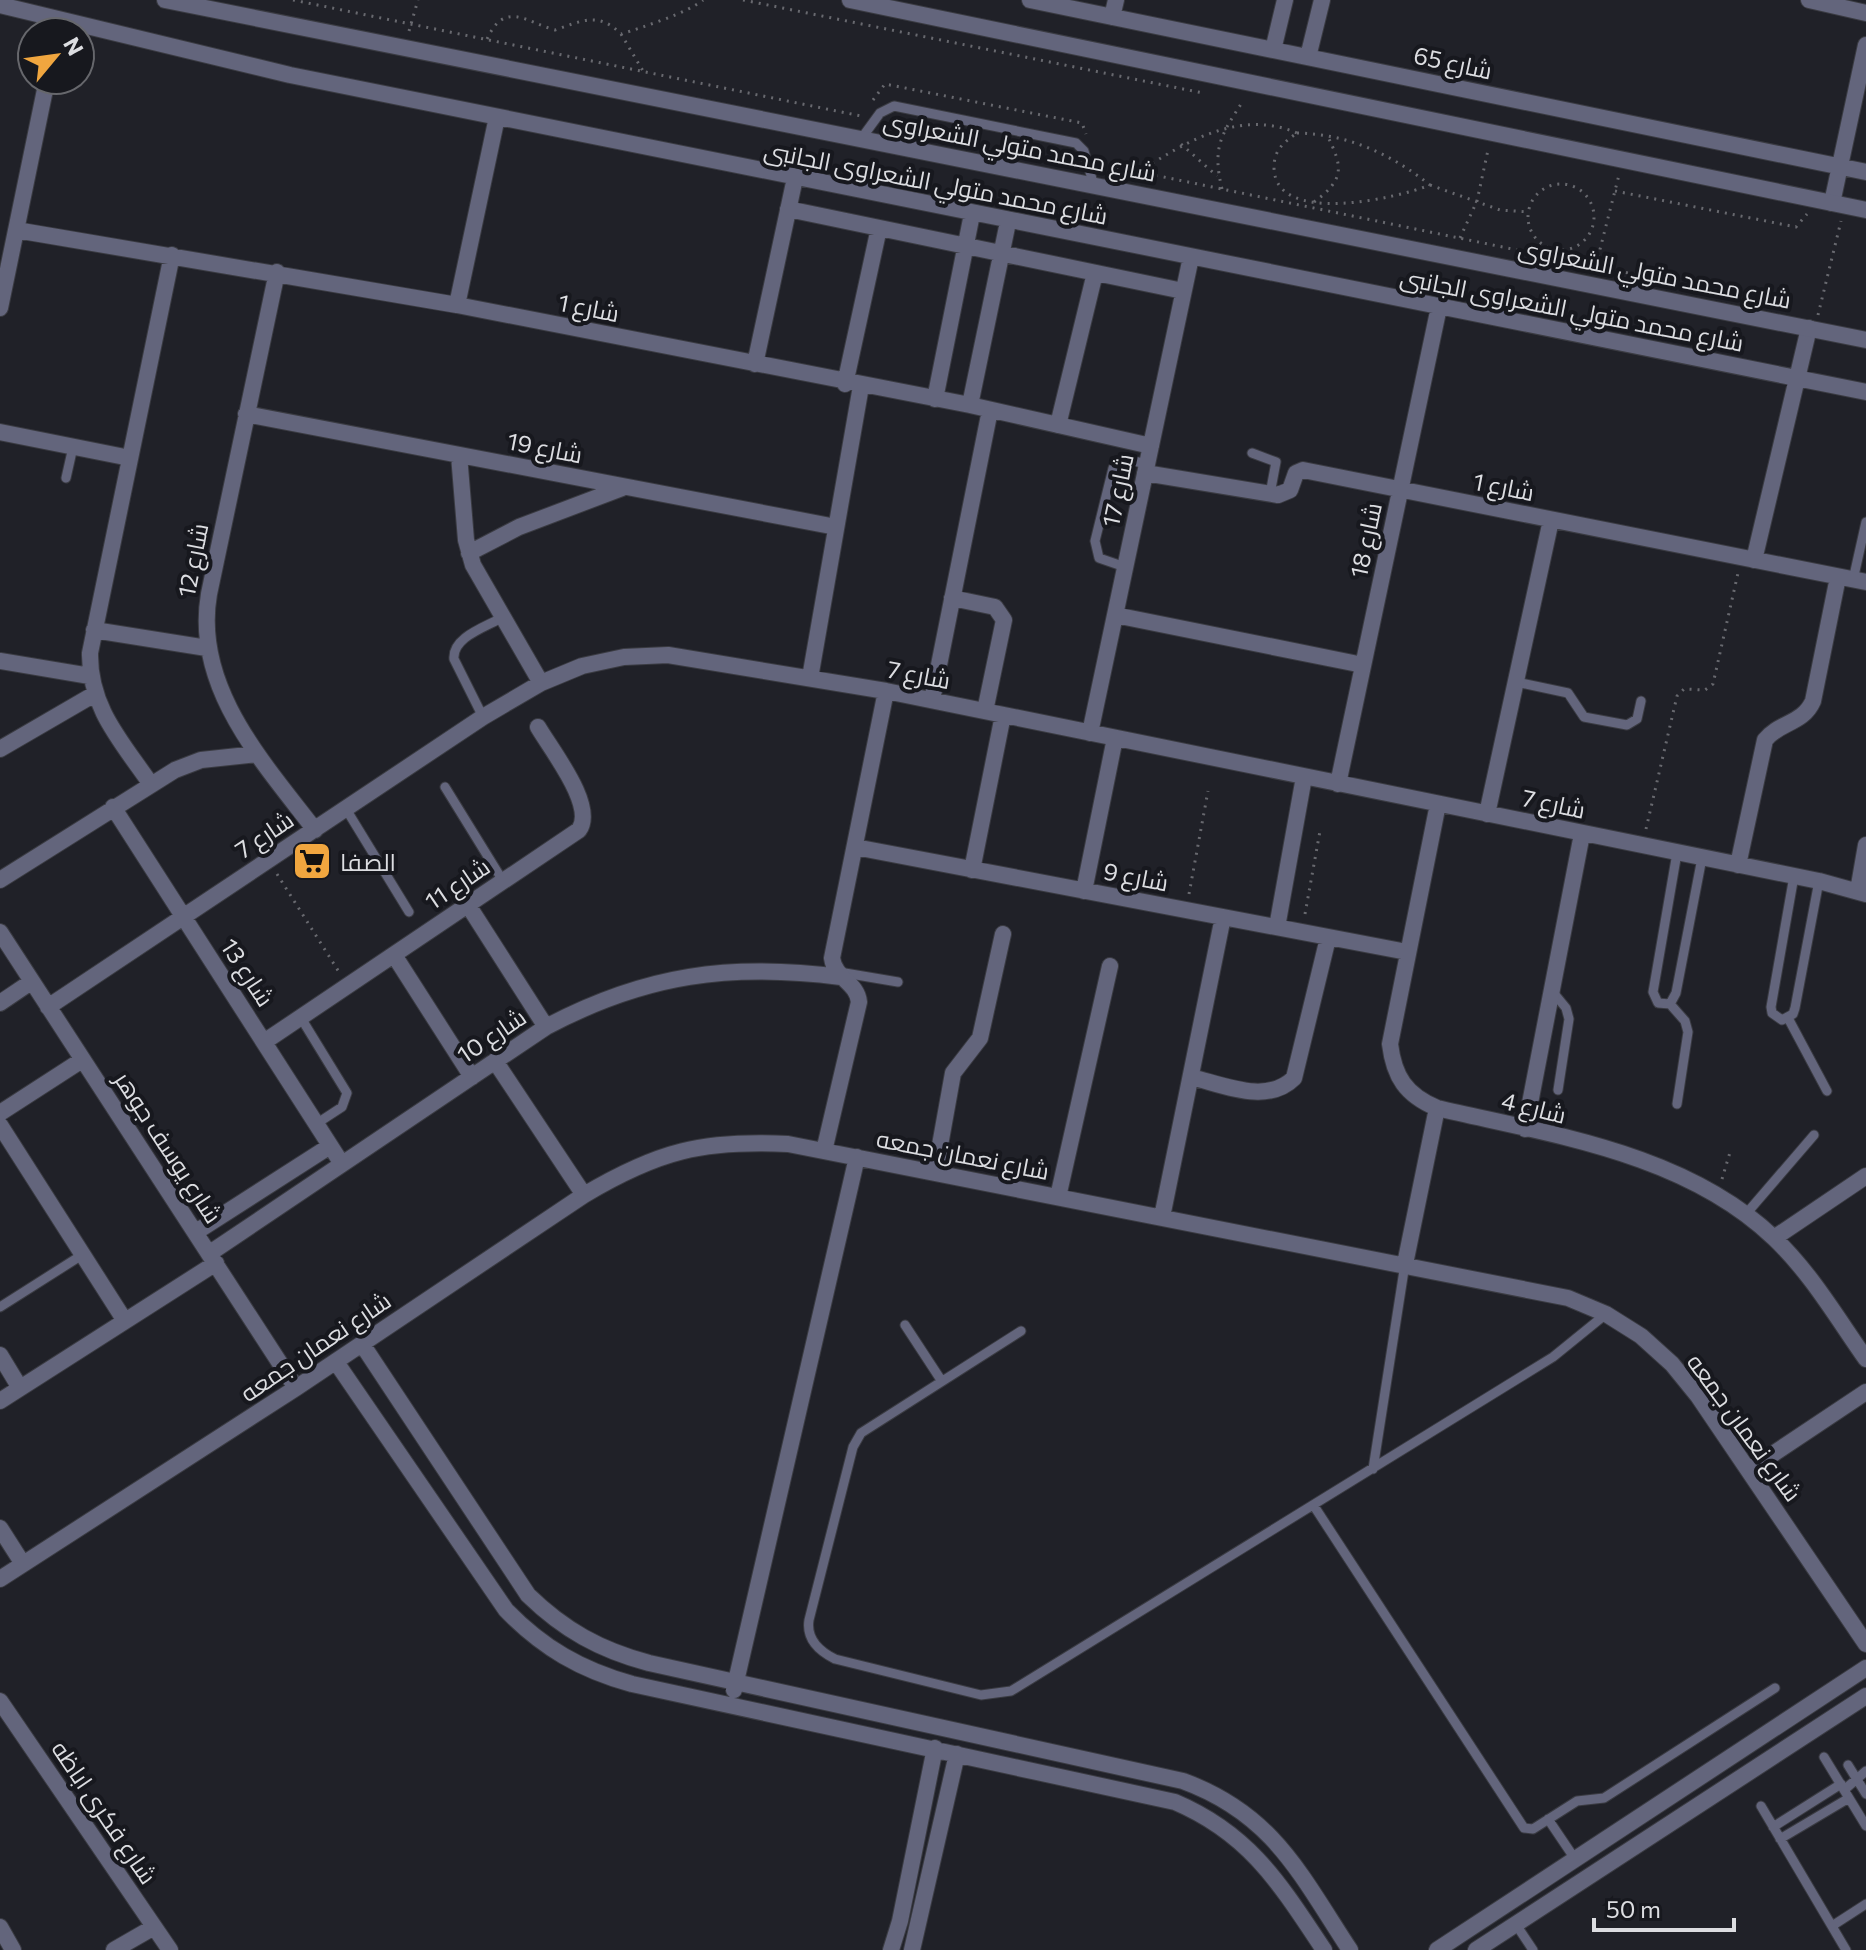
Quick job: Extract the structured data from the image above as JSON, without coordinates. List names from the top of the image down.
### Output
{
  "streets": {
    "street": [
      "شارع 65",
      "شارع محمد متولي الشعراوى",
      "شارع محمد متولي الشعراوى الجانبى",
      "شارع 1",
      "شارع 19",
      "شارع 17",
      "شارع 18",
      "شارع 12",
      "شارع 7",
      "شارع 9",
      "شارع 11",
      "شارع 13",
      "شارع 10",
      "شارع 4",
      "شارع يوسف جوهر",
      "شارع نعمان جمعه",
      "شارع فكرى اباظه"
    ]
  },
  "crossings": [
    ["شارع محمد متولي الشعراوى الجانبى", "شارع 17"],
    ["شارع محمد متولي الشعراوى الجانبى", "شارع 18"],
    ["شارع 1", "شارع 17"],
    ["شارع 1", "شارع 18"],
    ["شارع 1", "شارع 12"],
    ["شارع 19", "شارع 12"],
    ["شارع 17", "شارع 7"],
    ["شارع 18", "شارع 7"],
    ["شارع 12", "شارع 7"],
    ["شارع 7", "شارع 13"],
    ["شارع 7", "شارع 4"],
    ["شارع 7", "شارع يوسف جوهر"],
    ["شارع 9", "شارع 4"],
    ["شارع 11", "شارع 13"],
    ["شارع 13", "شارع 10"],
    ["شارع 10", "شارع يوسف جوهر"],
    ["شارع يوسف جوهر", "شارع نعمان جمعه"]
  ],
  "places": {
    "supermarket": ["الصفا"]
  },
  "scale_bar": "50 m",
  "north": "top right"
}
